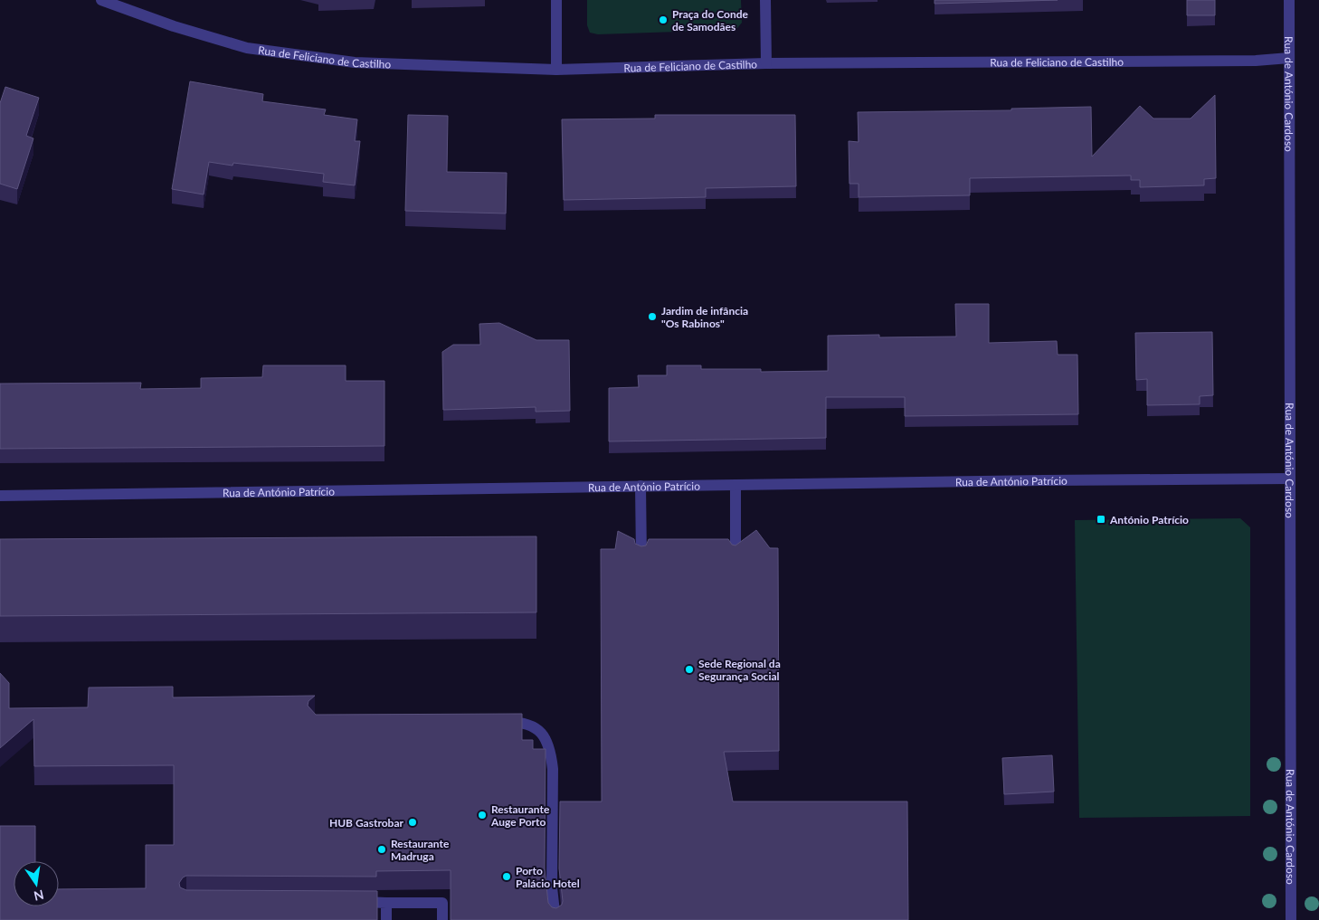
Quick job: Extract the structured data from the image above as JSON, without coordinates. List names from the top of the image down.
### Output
{
  "streets": {
    "street": ["Rua de Feliciano de Castilho", "Rua de António Cardoso", "Rua de António Patrício"]
  },
  "crossings": [
    ["Rua de Feliciano de Castilho", "Rua de António Cardoso"],
    ["Rua de António Cardoso", "Rua de António Patrício"]
  ],
  "places": {
    "other": [
      "Praça do Conde de Samodães",
      "Jardim de infância \"Os Rabinos\"",
      "Sede Regional da Segurança Social",
      "Restaurante Auge Porto",
      "HUB Gastrobar",
      "Restaurante Madruga",
      "Porto Palácio Hotel"
    ],
    "transit": ["António Patrício"]
  },
  "north": "bottom"
}
